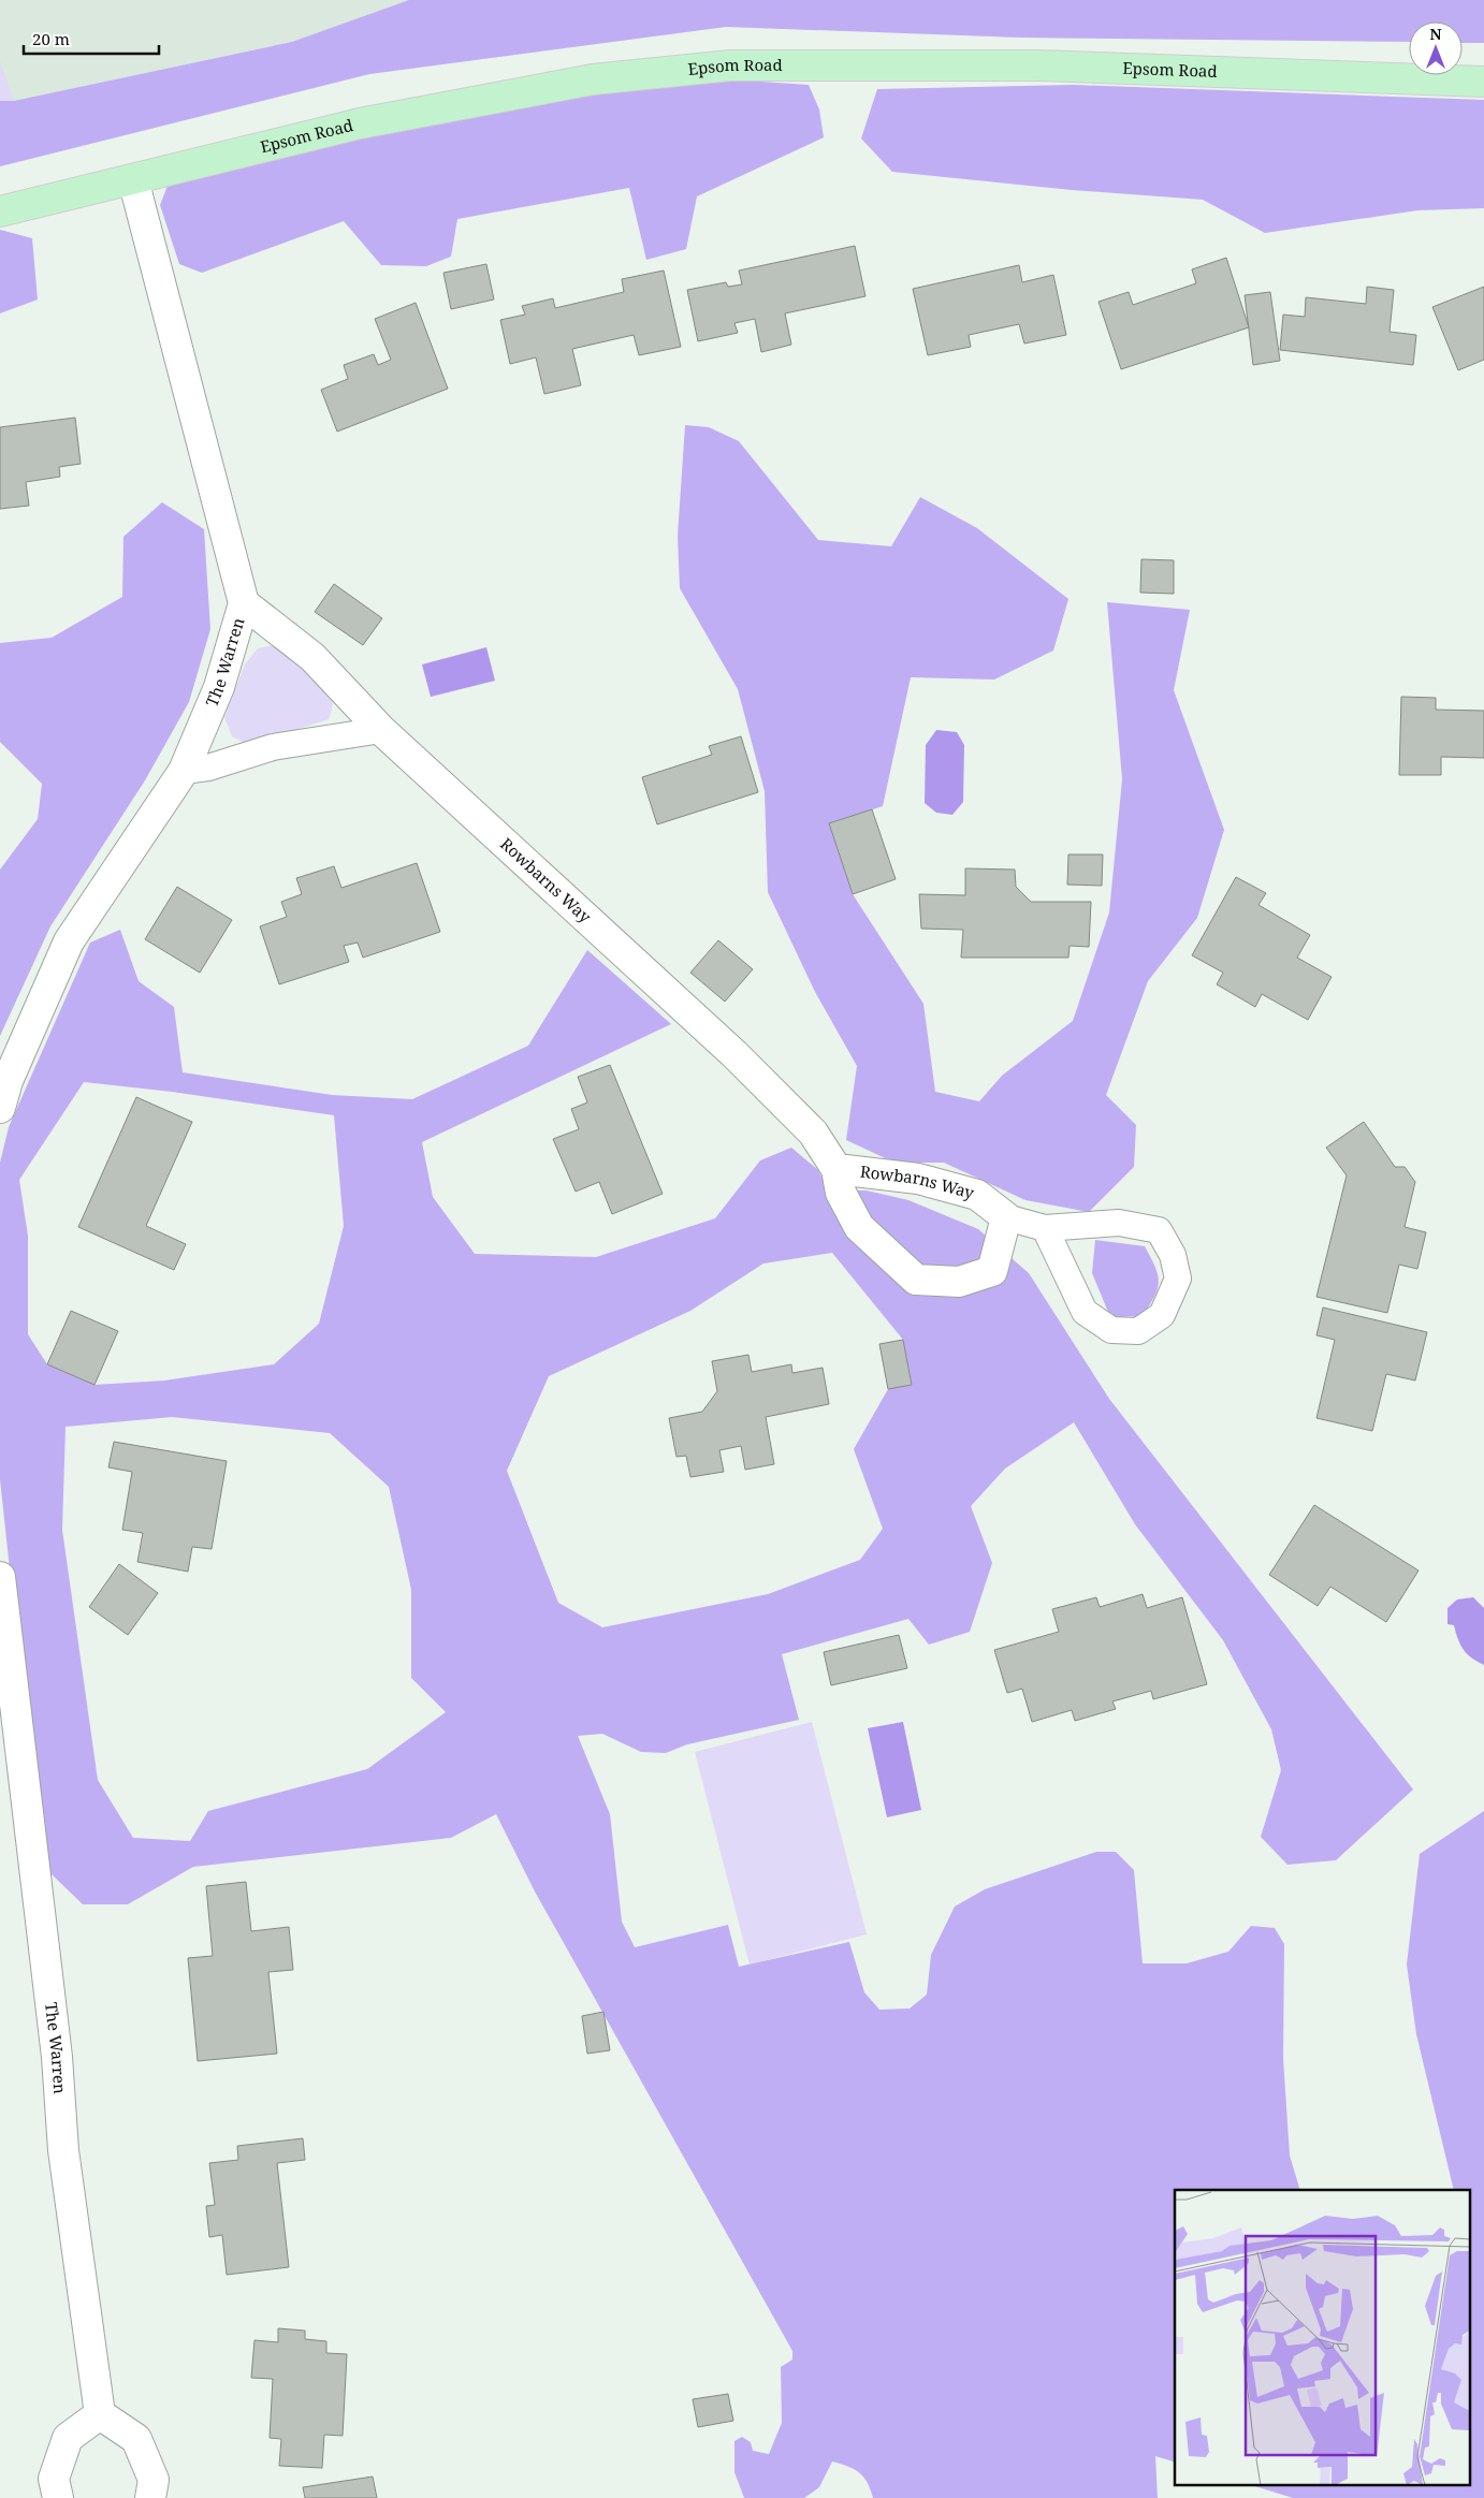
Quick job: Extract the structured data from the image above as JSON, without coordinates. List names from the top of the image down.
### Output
{
  "streets": {
    "main road": ["Epsom Road"],
    "street": ["The Warren", "Rowbarns Way"]
  },
  "crossings": [
    ["Epsom Road", "The Warren"],
    ["The Warren", "Rowbarns Way"]
  ],
  "scale_bar": "20 m",
  "north": "top"
}
